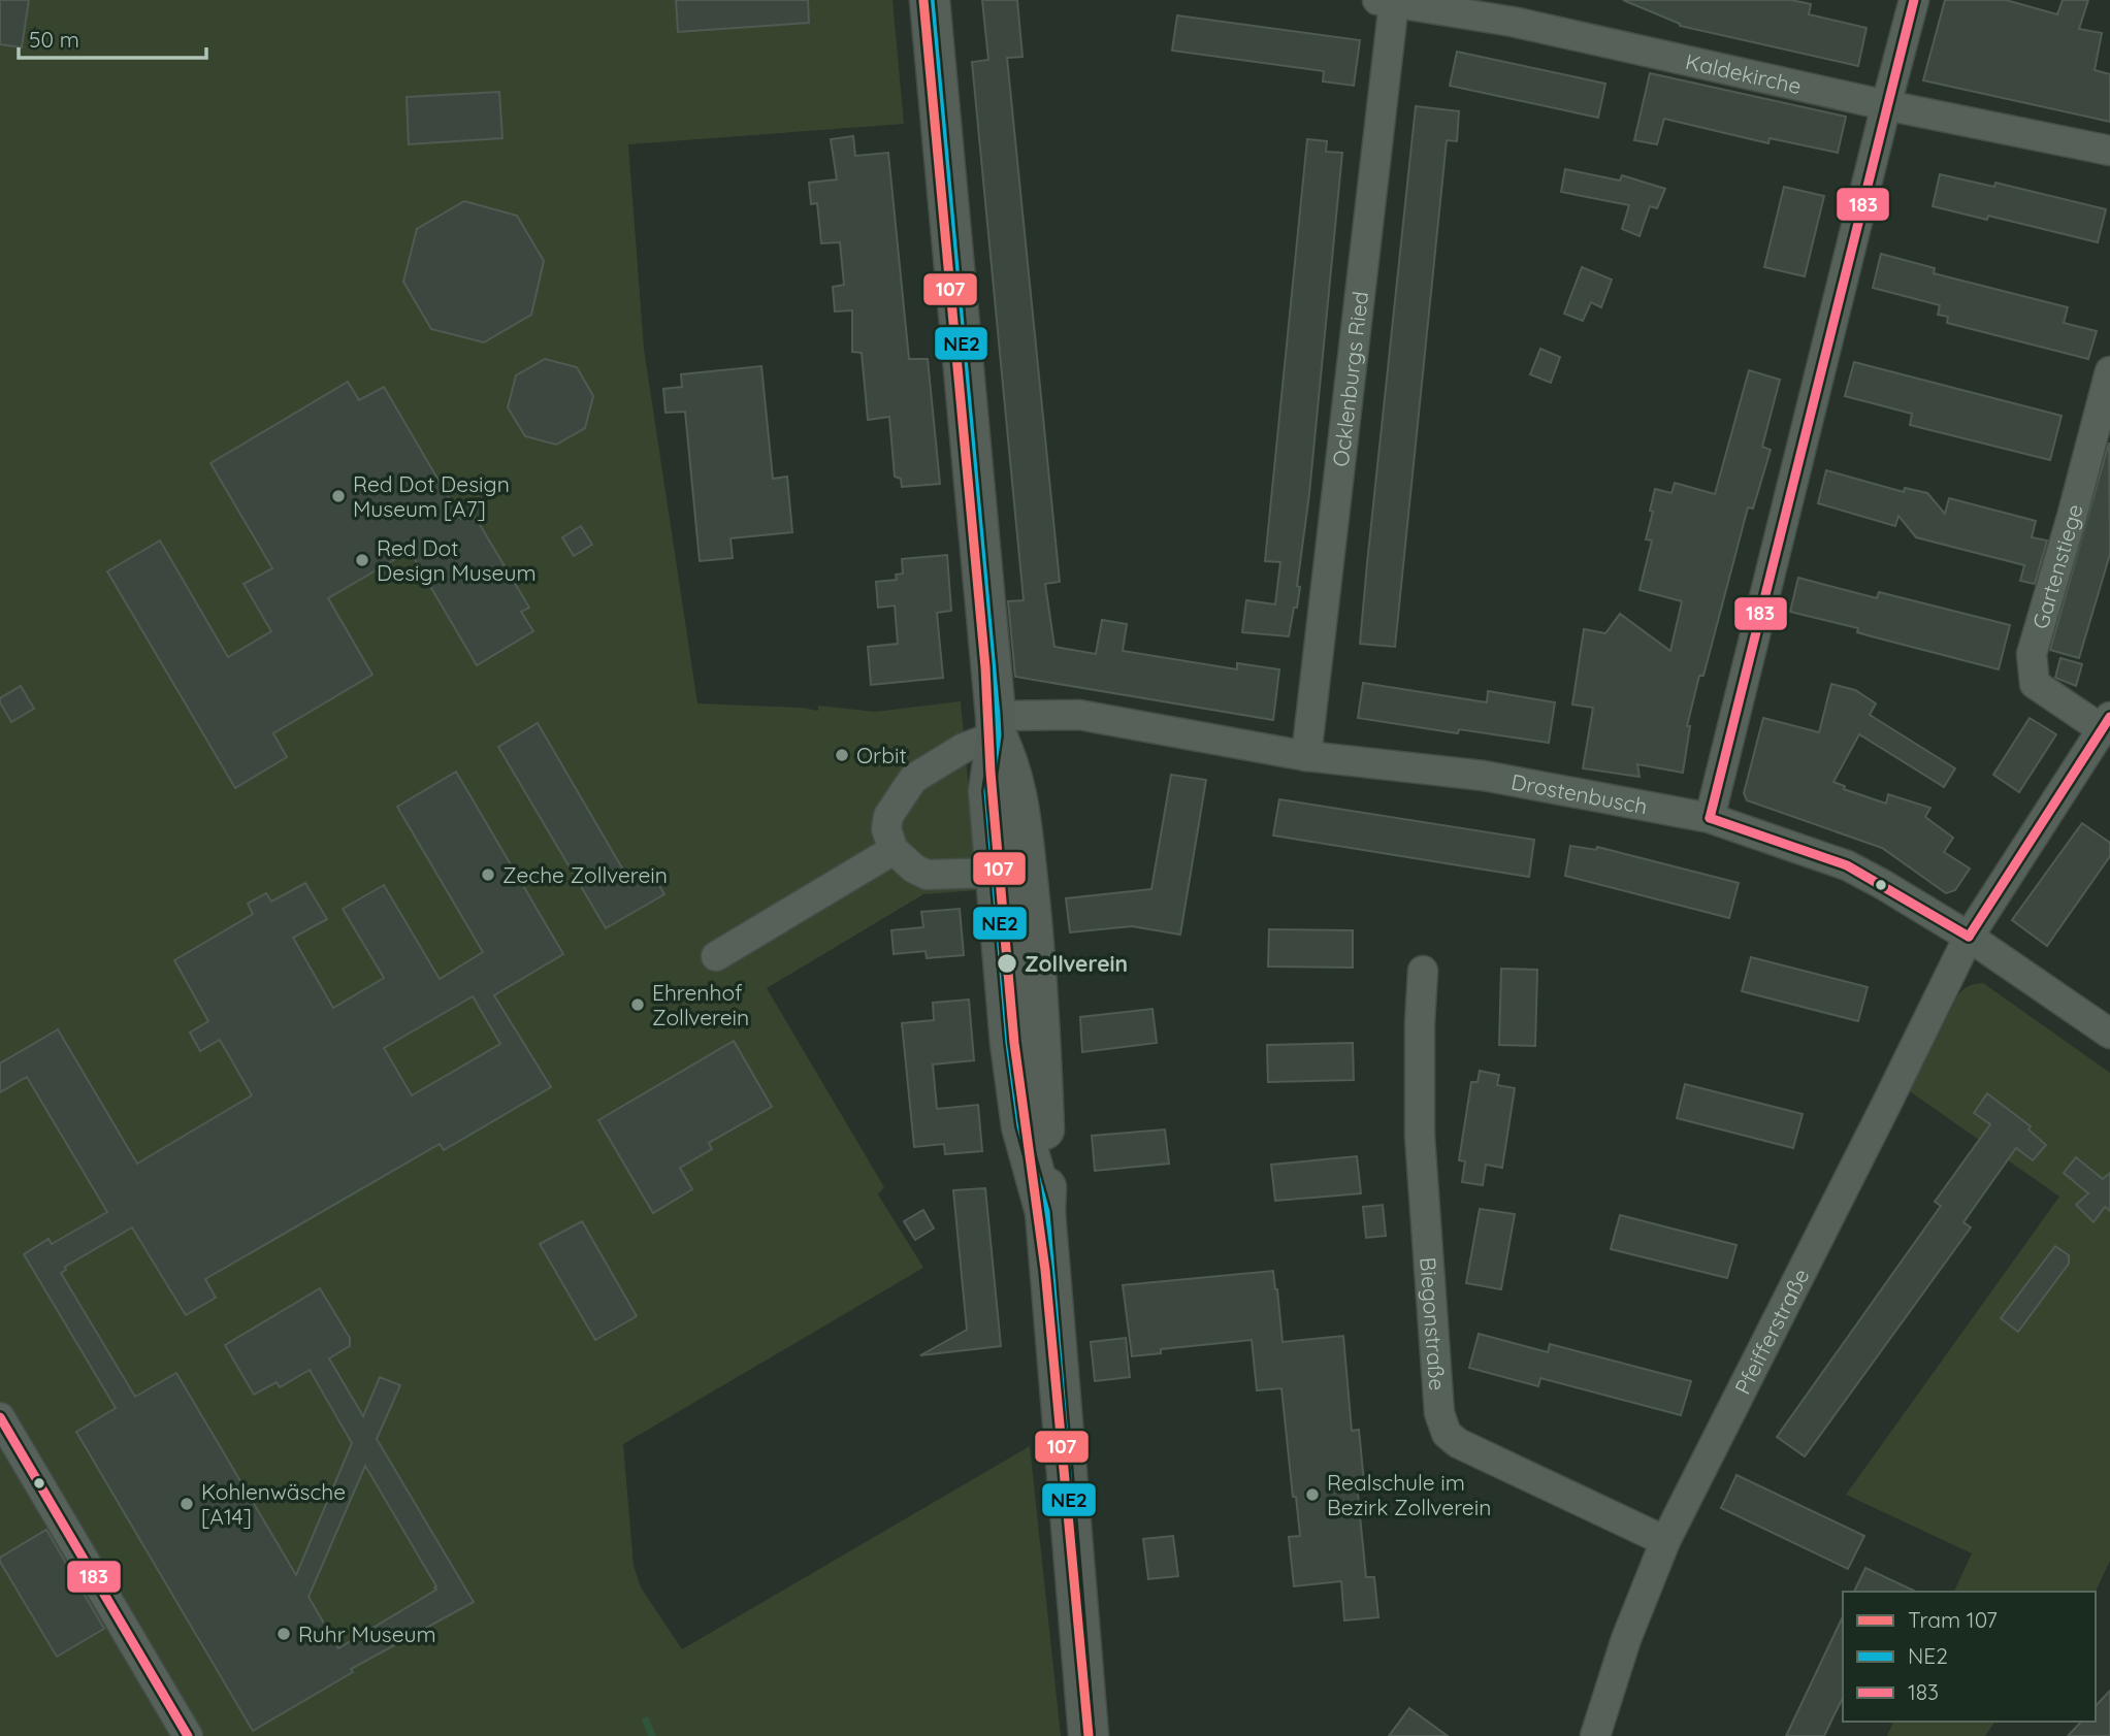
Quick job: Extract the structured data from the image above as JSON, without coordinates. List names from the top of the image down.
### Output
{
  "streets": {
    "street": [
      "Kaldekirche",
      "Ocklenburgs Ried",
      "Gartenstiege",
      "Drostenbusch",
      "Biegonstraße",
      "Pfeifferstraße"
    ]
  },
  "crossings": [
    ["Kaldekirche", "Ocklenburgs Ried"],
    ["Ocklenburgs Ried", "Drostenbusch"],
    ["Gartenstiege", "Pfeifferstraße"],
    ["Drostenbusch", "Pfeifferstraße"],
    ["Biegonstraße", "Pfeifferstraße"]
  ],
  "places": [
    "Red Dot Design Museum [A7]",
    "Red Dot Design Museum",
    "Orbit",
    "Zeche Zollverein",
    "Zollverein",
    "Ehrenhof Zollverein",
    "Realschule im Bezirk Zollverein",
    "Kohlenwäsche [A14]",
    "Ruhr Museum"
  ],
  "lines": ["tram line 107", "transit line NE2", "transit line 183"],
  "legend": ["Tram 107", "NE2", "183"],
  "scale_bar": "50 m"
}
